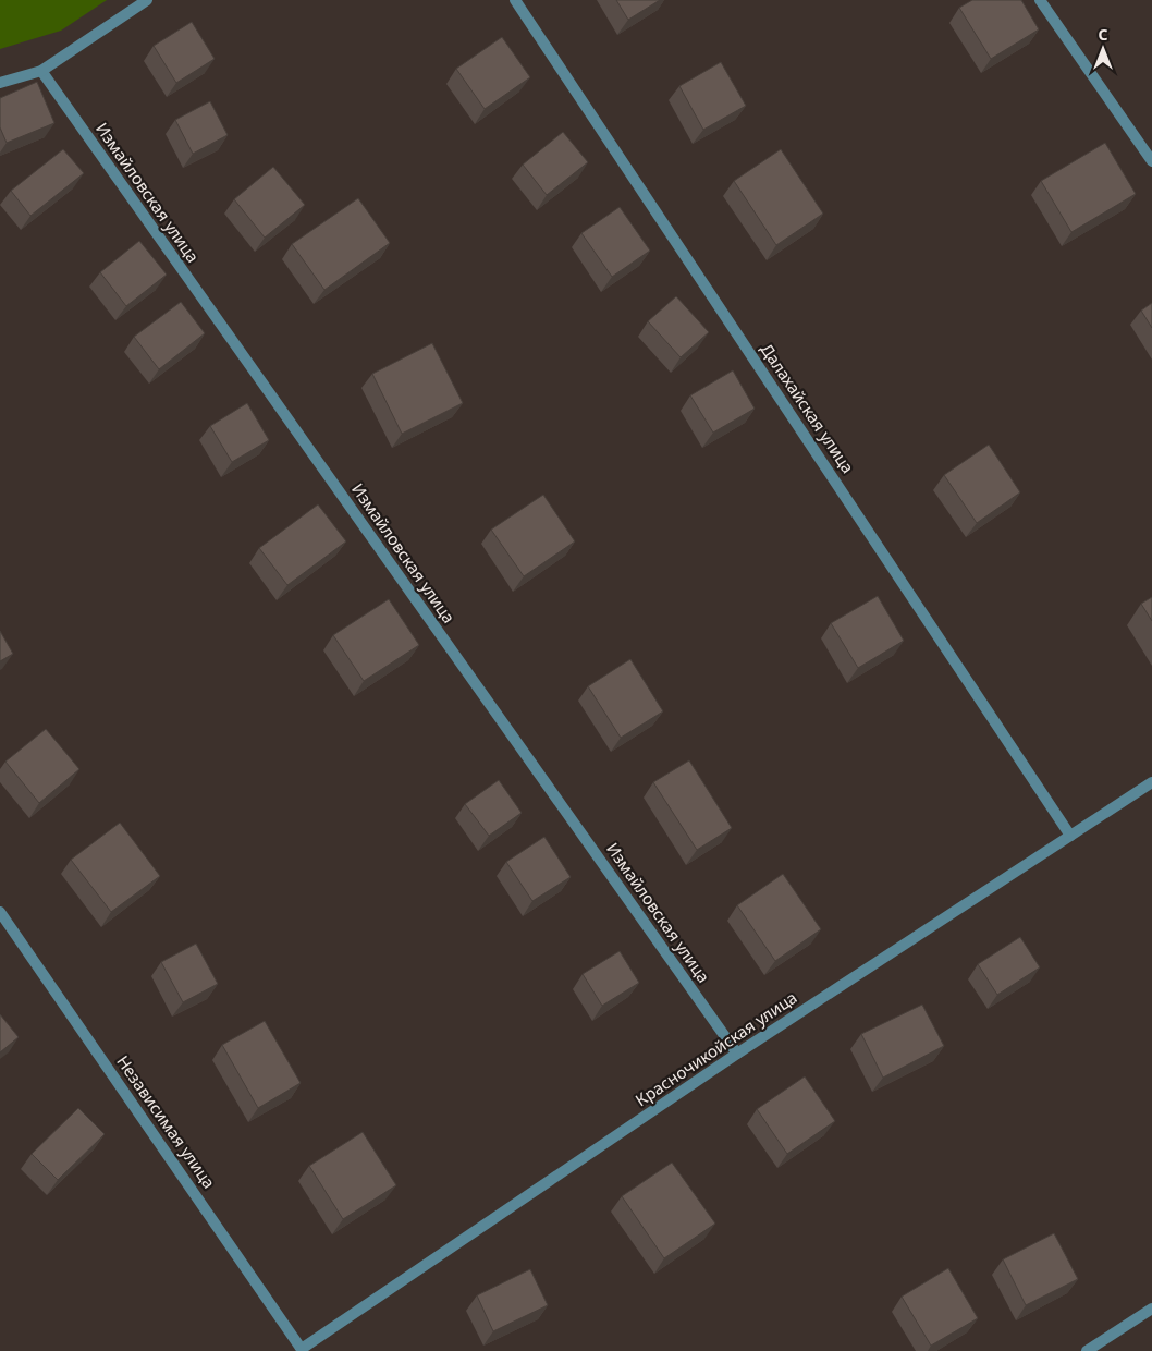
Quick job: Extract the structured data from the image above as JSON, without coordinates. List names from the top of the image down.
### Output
{
  "streets": {
    "street": [
      "Измайловская улица",
      "Далахайская улица",
      "Красночикойская улица",
      "Независимая улица"
    ]
  },
  "crossings": [
    ["Измайловская улица", "Красночикойская улица"],
    ["Далахайская улица", "Красночикойская улица"],
    ["Красночикойская улица", "Независимая улица"]
  ],
  "north": "top"
}
